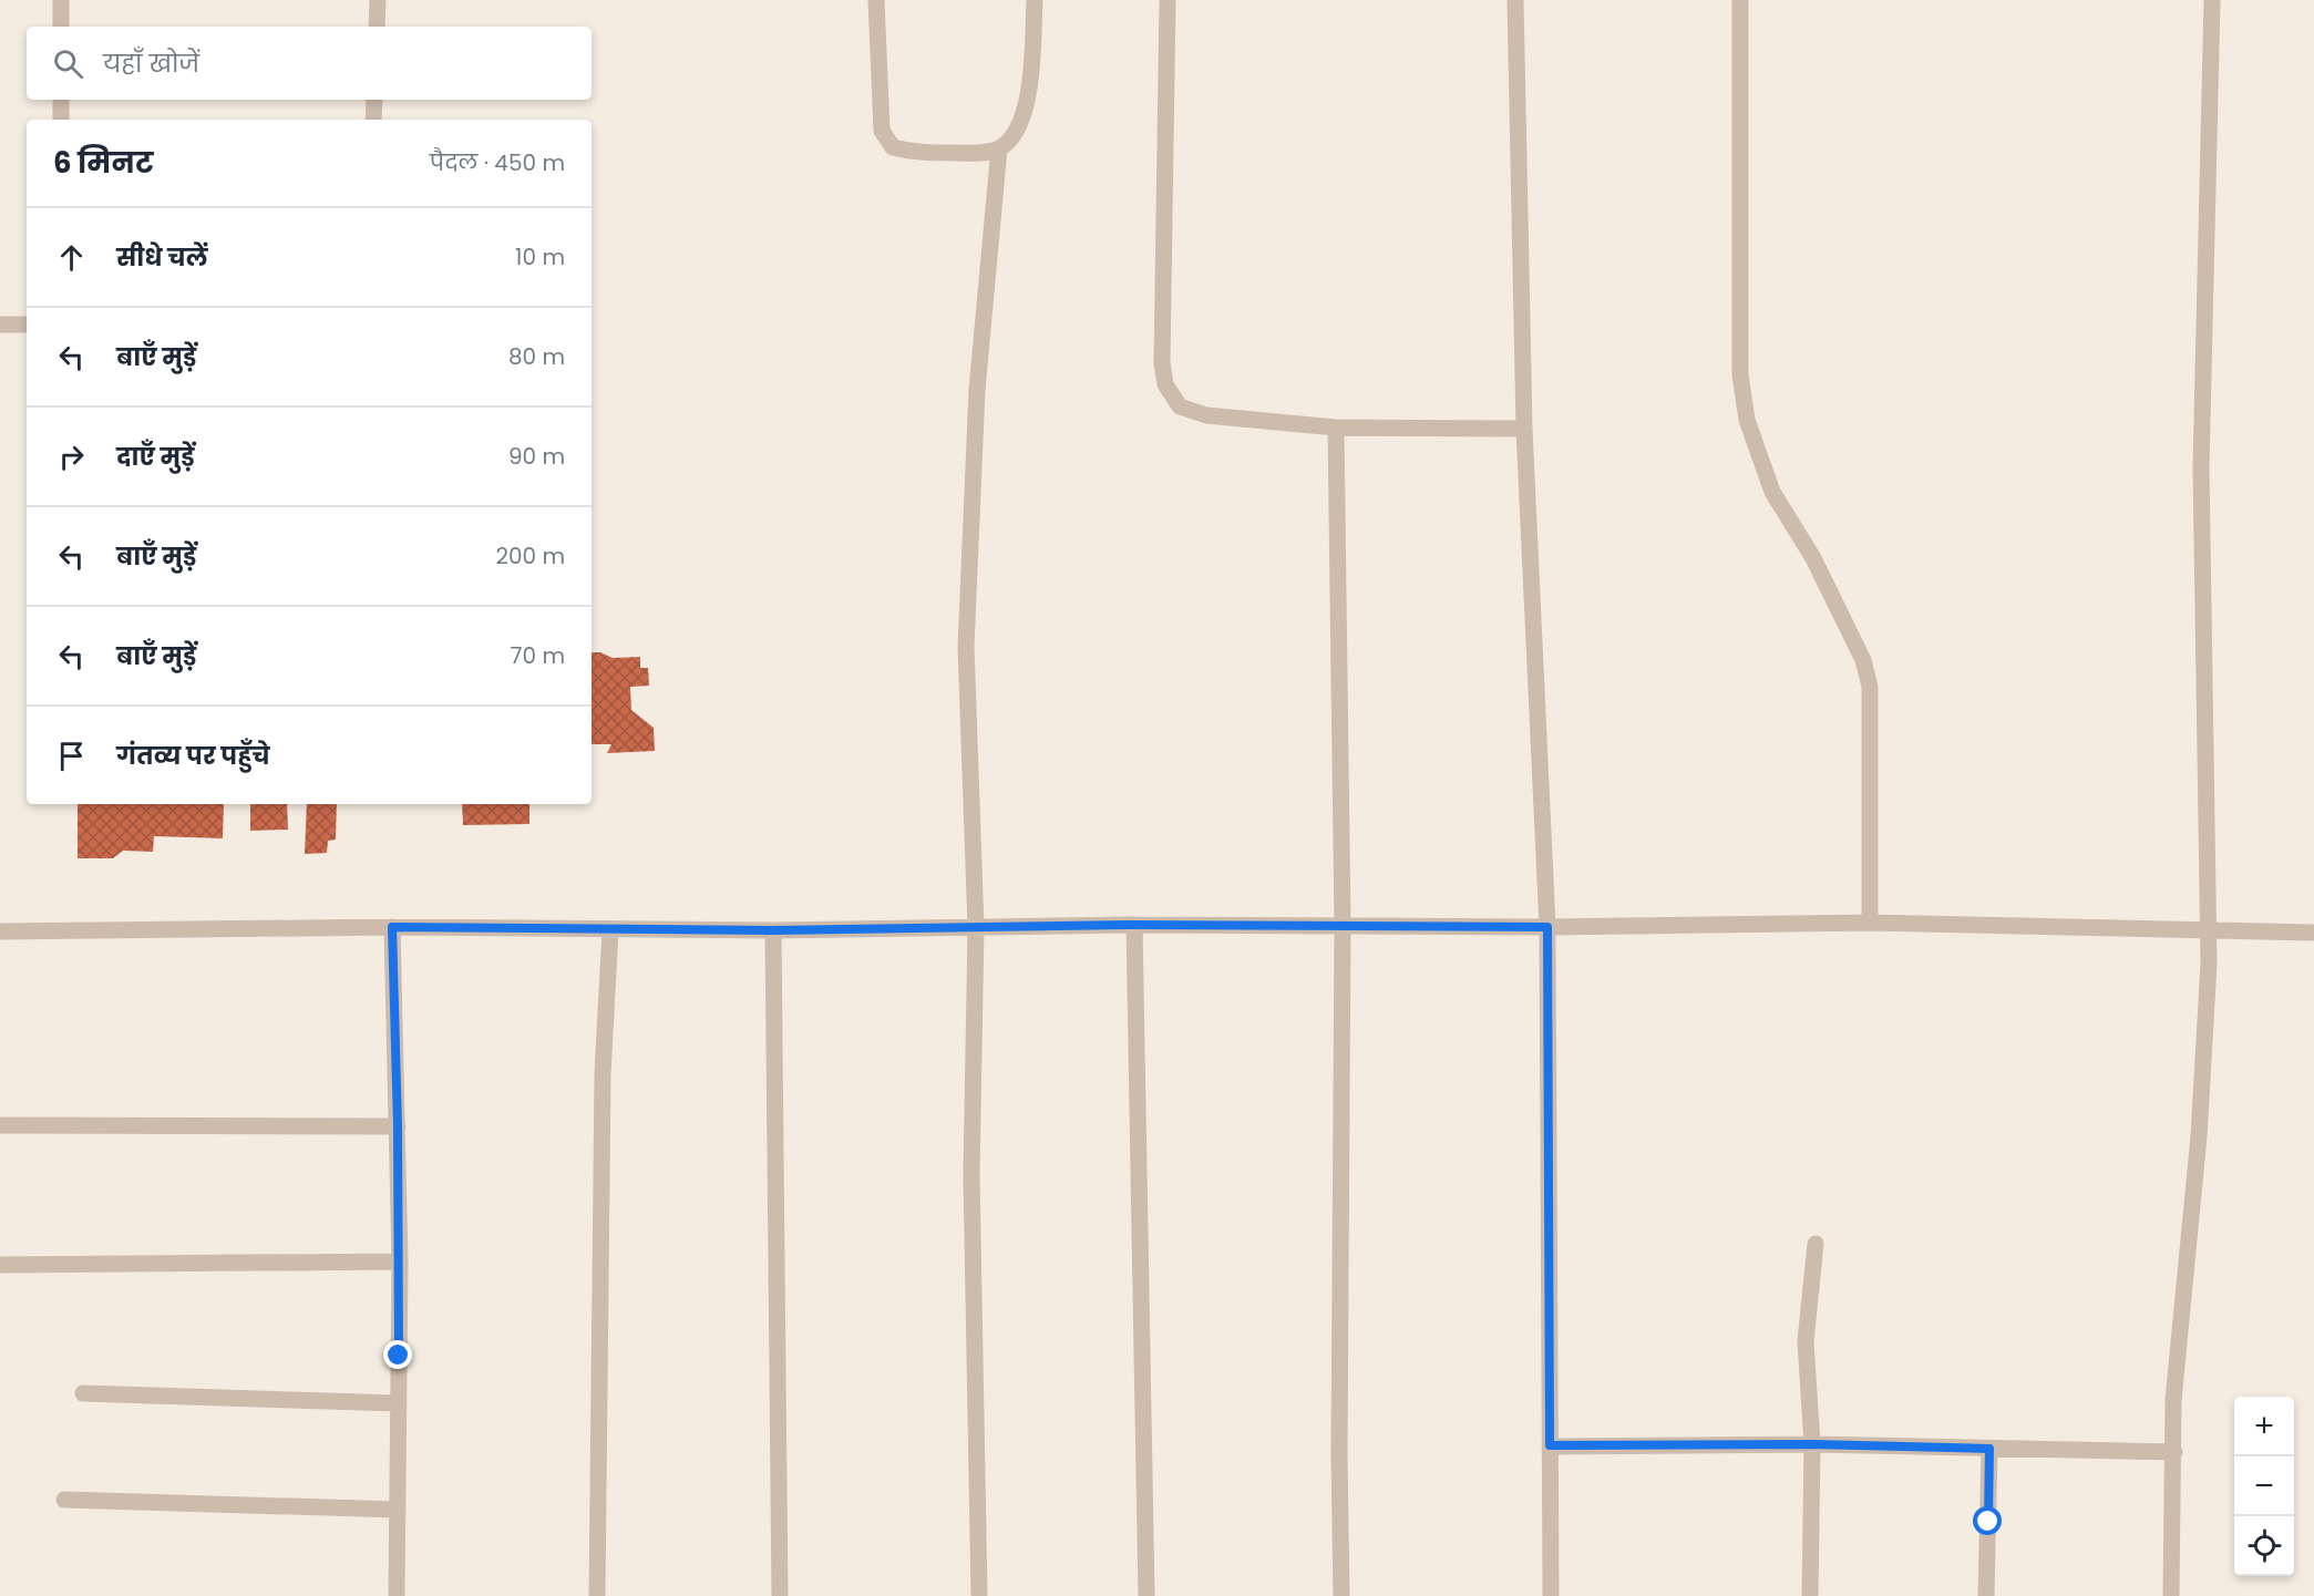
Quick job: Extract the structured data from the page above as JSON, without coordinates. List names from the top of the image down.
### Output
{
  "page": {
    "search": "यहाँ खोजें",
    "heading": ["6 मिनट", "पैदल · 450 m"],
    "list": [
      ["सीधे चलें", "10 m"],
      ["बाएँ मुड़ें", "80 m"],
      ["दाएँ मुड़ें", "90 m"],
      ["बाएँ मुड़ें", "200 m"],
      ["बाएँ मुड़ें", "70 m"],
      "गंतव्य पर पहुँचे"
    ],
    "map_buttons": ["+", "−"]
  }
}
